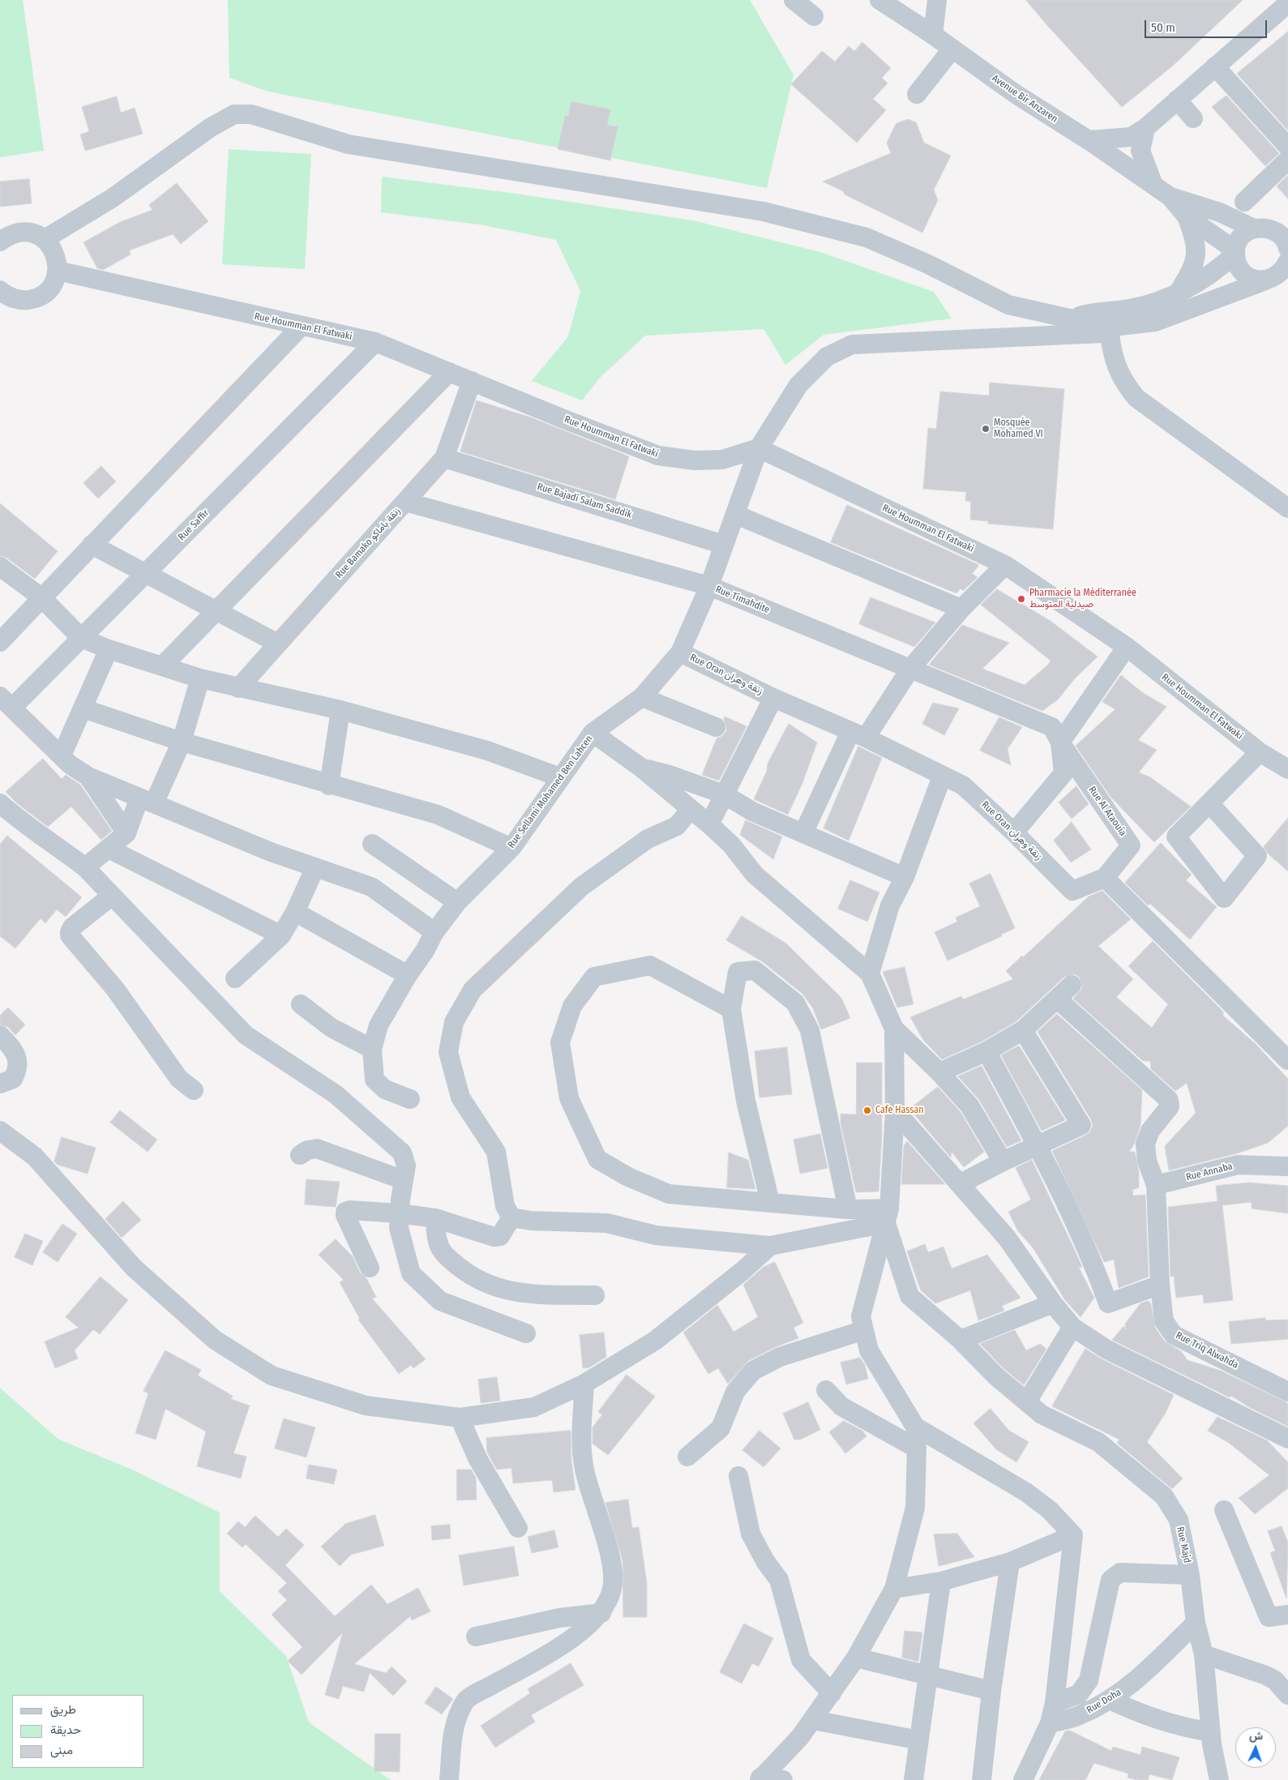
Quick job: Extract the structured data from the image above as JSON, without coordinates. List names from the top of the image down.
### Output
{
  "streets": {
    "street": [
      "Avenue Bir Anzaren",
      "Rue Houmman El Fatwaki",
      "Rue Bajadi Salam Saddik",
      "Rue Saffir",
      "Rue Bamako زنقة باماكو",
      "Rue Timahdite",
      "Rue Oran زنقة وهران",
      "Rue Sellami Mohamed Ben Lahcen",
      "Rue Al Ataouia",
      "Rue Annaba",
      "Rue Triq Alwahda",
      "Rue Majd",
      "Rue Doha"
    ]
  },
  "crossings": [
    ["Rue Houmman El Fatwaki", "Rue Saffir"],
    ["Rue Houmman El Fatwaki", "Rue Bamako زنقة باماكو"],
    ["Rue Houmman El Fatwaki", "Rue Sellami Mohamed Ben Lahcen"],
    ["Rue Bajadi Salam Saddik", "Rue Bamako زنقة باماكو"],
    ["Rue Bajadi Salam Saddik", "Rue Sellami Mohamed Ben Lahcen"],
    ["Rue Bamako زنقة باماكو", "Rue Timahdite"],
    ["Rue Timahdite", "Rue Sellami Mohamed Ben Lahcen"],
    ["Rue Timahdite", "Rue Al Ataouia"],
    ["Rue Oran زنقة وهران", "Rue Sellami Mohamed Ben Lahcen"],
    ["Rue Oran زنقة وهران", "Rue Al Ataouia"],
    ["Rue Annaba", "Rue Triq Alwahda"],
    ["Rue Majd", "Rue Doha"]
  ],
  "places": ["Mosquée Mohamed VI", "Pharmacie la Méditerranée صيدلية المتوسط", "Cafe Hassan"],
  "legend": ["طريق", "حديقة", "مبنى"],
  "scale_bar": "50 m",
  "north": "top"
}
